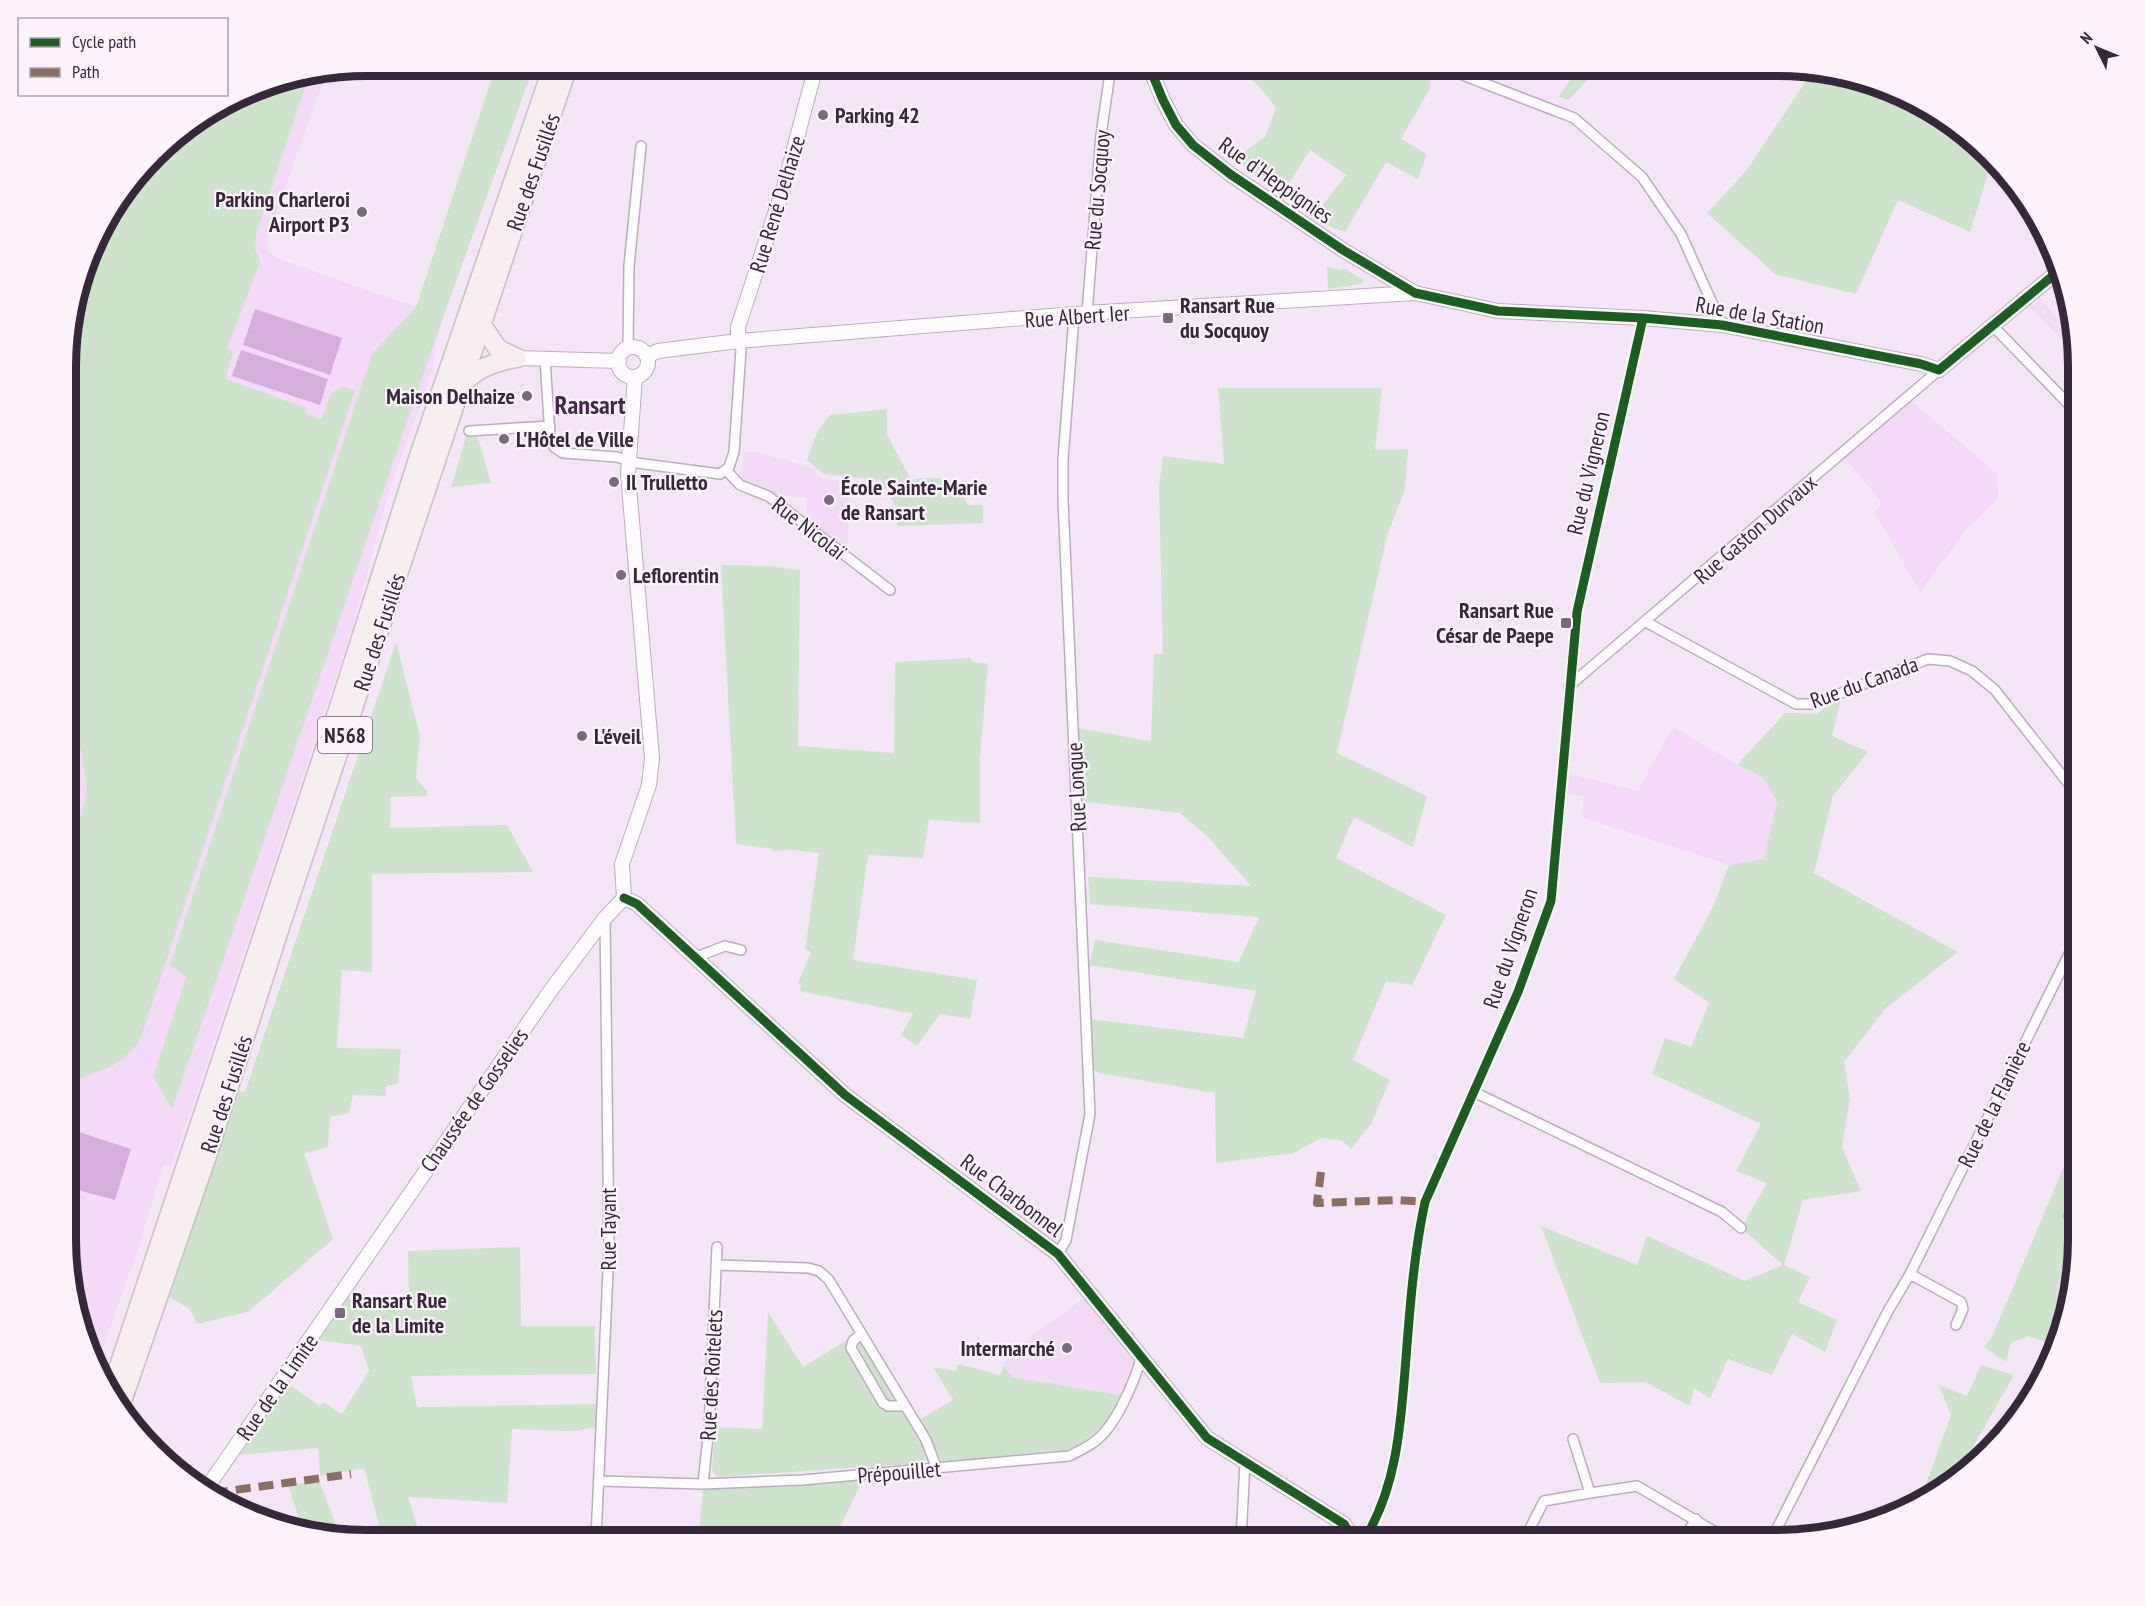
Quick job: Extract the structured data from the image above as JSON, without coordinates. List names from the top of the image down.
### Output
{
  "streets": {
    "highway": ["Rue des Fusillés", "N568"],
    "street": [
      "Rue d'Heppignies",
      "Rue du Socquoy",
      "Rue René Delhaize",
      "Rue de la Station",
      "Rue Albert Ier",
      "Rue du Vigneron",
      "Rue Nicolaï",
      "Rue Gaston Durvaux",
      "Rue du Canada",
      "Rue Longue",
      "Chaussée de Gosselies",
      "Rue de la Flanière",
      "Rue Charbonnel",
      "Rue Tayant",
      "Rue des Roitelets",
      "Rue de la Limite",
      "Prépouillet"
    ]
  },
  "crossings": [
    ["Rue d'Heppignies", "Rue de la Station"],
    ["Rue d'Heppignies", "Rue Albert Ier"],
    ["Rue du Socquoy", "Rue Albert Ier"],
    ["Rue du Socquoy", "Rue Longue"],
    ["Rue René Delhaize", "Rue Albert Ier"],
    ["Rue de la Station", "Rue Albert Ier"],
    ["Rue de la Station", "Rue du Vigneron"],
    ["Rue de la Station", "Rue Gaston Durvaux"],
    ["Rue Albert Ier", "Rue Longue"],
    ["Rue du Vigneron", "Rue Gaston Durvaux"],
    ["Rue Gaston Durvaux", "Rue du Canada"],
    ["Rue Longue", "Rue Charbonnel"],
    ["Chaussée de Gosselies", "Rue Charbonnel"],
    ["Chaussée de Gosselies", "Rue Tayant"],
    ["Chaussée de Gosselies", "Rue de la Limite"],
    ["Rue Charbonnel", "Prépouillet"],
    ["Rue Tayant", "Prépouillet"],
    ["Rue des Roitelets", "Prépouillet"]
  ],
  "districts": ["Ransart"],
  "places": {
    "other": [
      "Parking 42",
      "Parking Charleroi Airport P3",
      "Maison Delhaize",
      "L'Hôtel de Ville",
      "Il Trulletto",
      "École Sainte-Marie de Ransart",
      "Leflorentin",
      "L'éveil",
      "Intermarché"
    ],
    "transit": ["Ransart Rue du Socquoy", "Ransart Rue César de Paepe", "Ransart Rue de la Limite"]
  },
  "legend": ["Cycle path", "Path"],
  "north": "top left"
}
